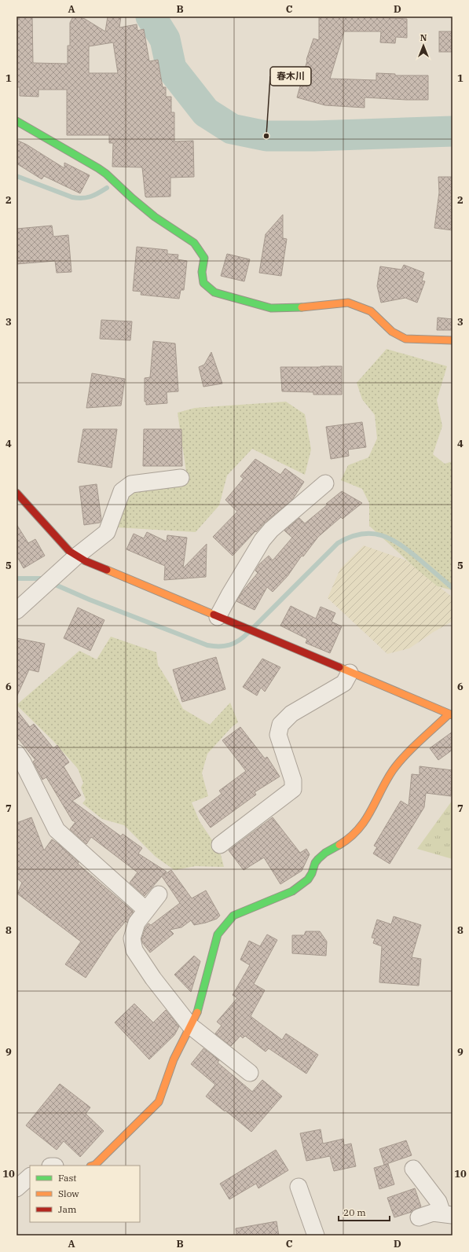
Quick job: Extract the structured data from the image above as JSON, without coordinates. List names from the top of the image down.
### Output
{
  "places": ["春木川"],
  "legend": ["Fast", "Slow", "Jam"],
  "scale_bar": "20 m",
  "north": "top",
  "grid": {
    "columns": [
      "A",
      "B",
      "C",
      "D"
    ],
    "rows": [
      "1",
      "2",
      "3",
      "4",
      "5",
      "6",
      "7",
      "8",
      "9",
      "10"
    ]
  }
}
